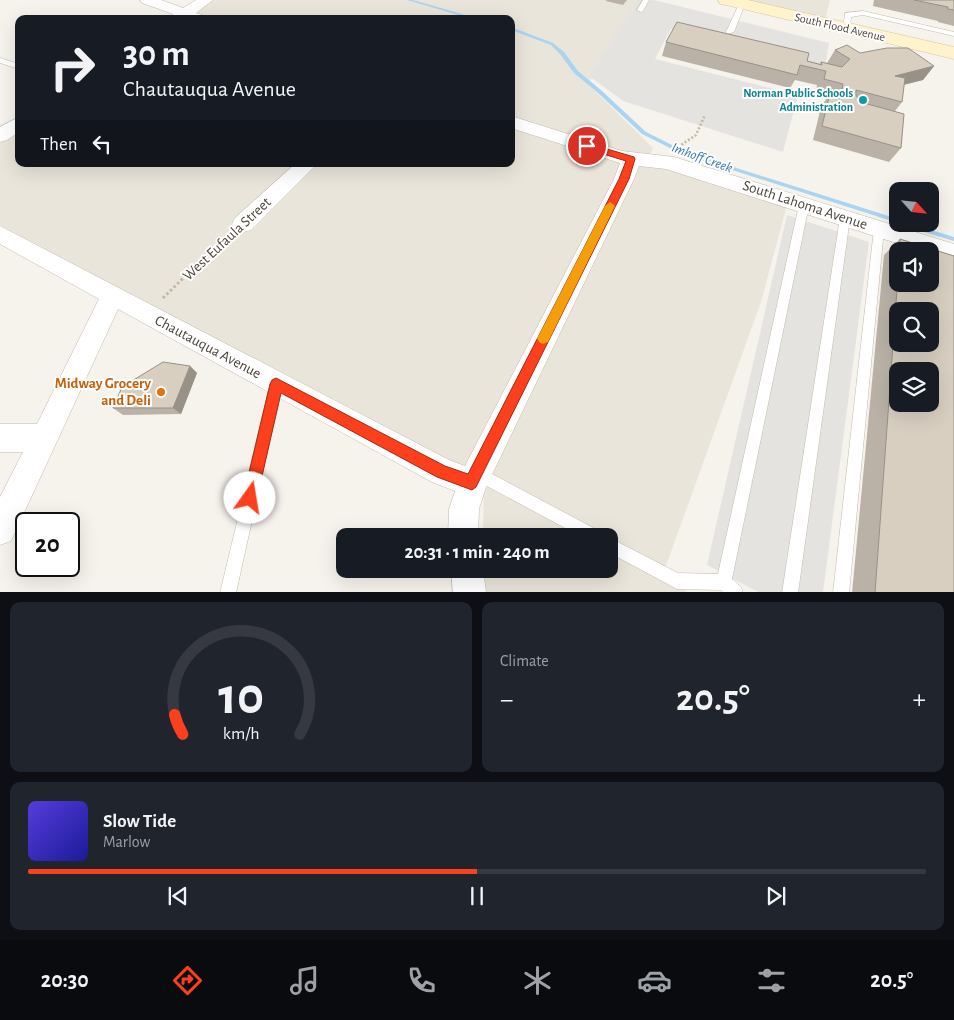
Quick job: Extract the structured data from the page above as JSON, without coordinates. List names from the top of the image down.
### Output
{
  "streets": {
    "street": [
      "South Flood Avenue",
      "South Lahoma Avenue",
      "West Eufaula Street",
      "Chautauqua Avenue"
    ]
  },
  "crossings": [
    ["West Eufaula Street", "Chautauqua Avenue"]
  ],
  "water": ["Imhoff Creek"],
  "places": ["Norman Public Schools Administration", "Midway Grocery and Deli"],
  "north": "bottom right",
  "page": {
    "turn": ["30 m", "Chautauqua Avenue"],
    "then": "Then",
    "limit": "20",
    "trip": "20:31 · 1 min · 240 m",
    "tile": "Climate",
    "heat": ["−", "20.5°", "+"],
    "song": ["Slow Tide", "Marlow"],
    "tabs": ["20:30", "20.5°"],
    "gauge": ["10", "km/h"]
  }
}
